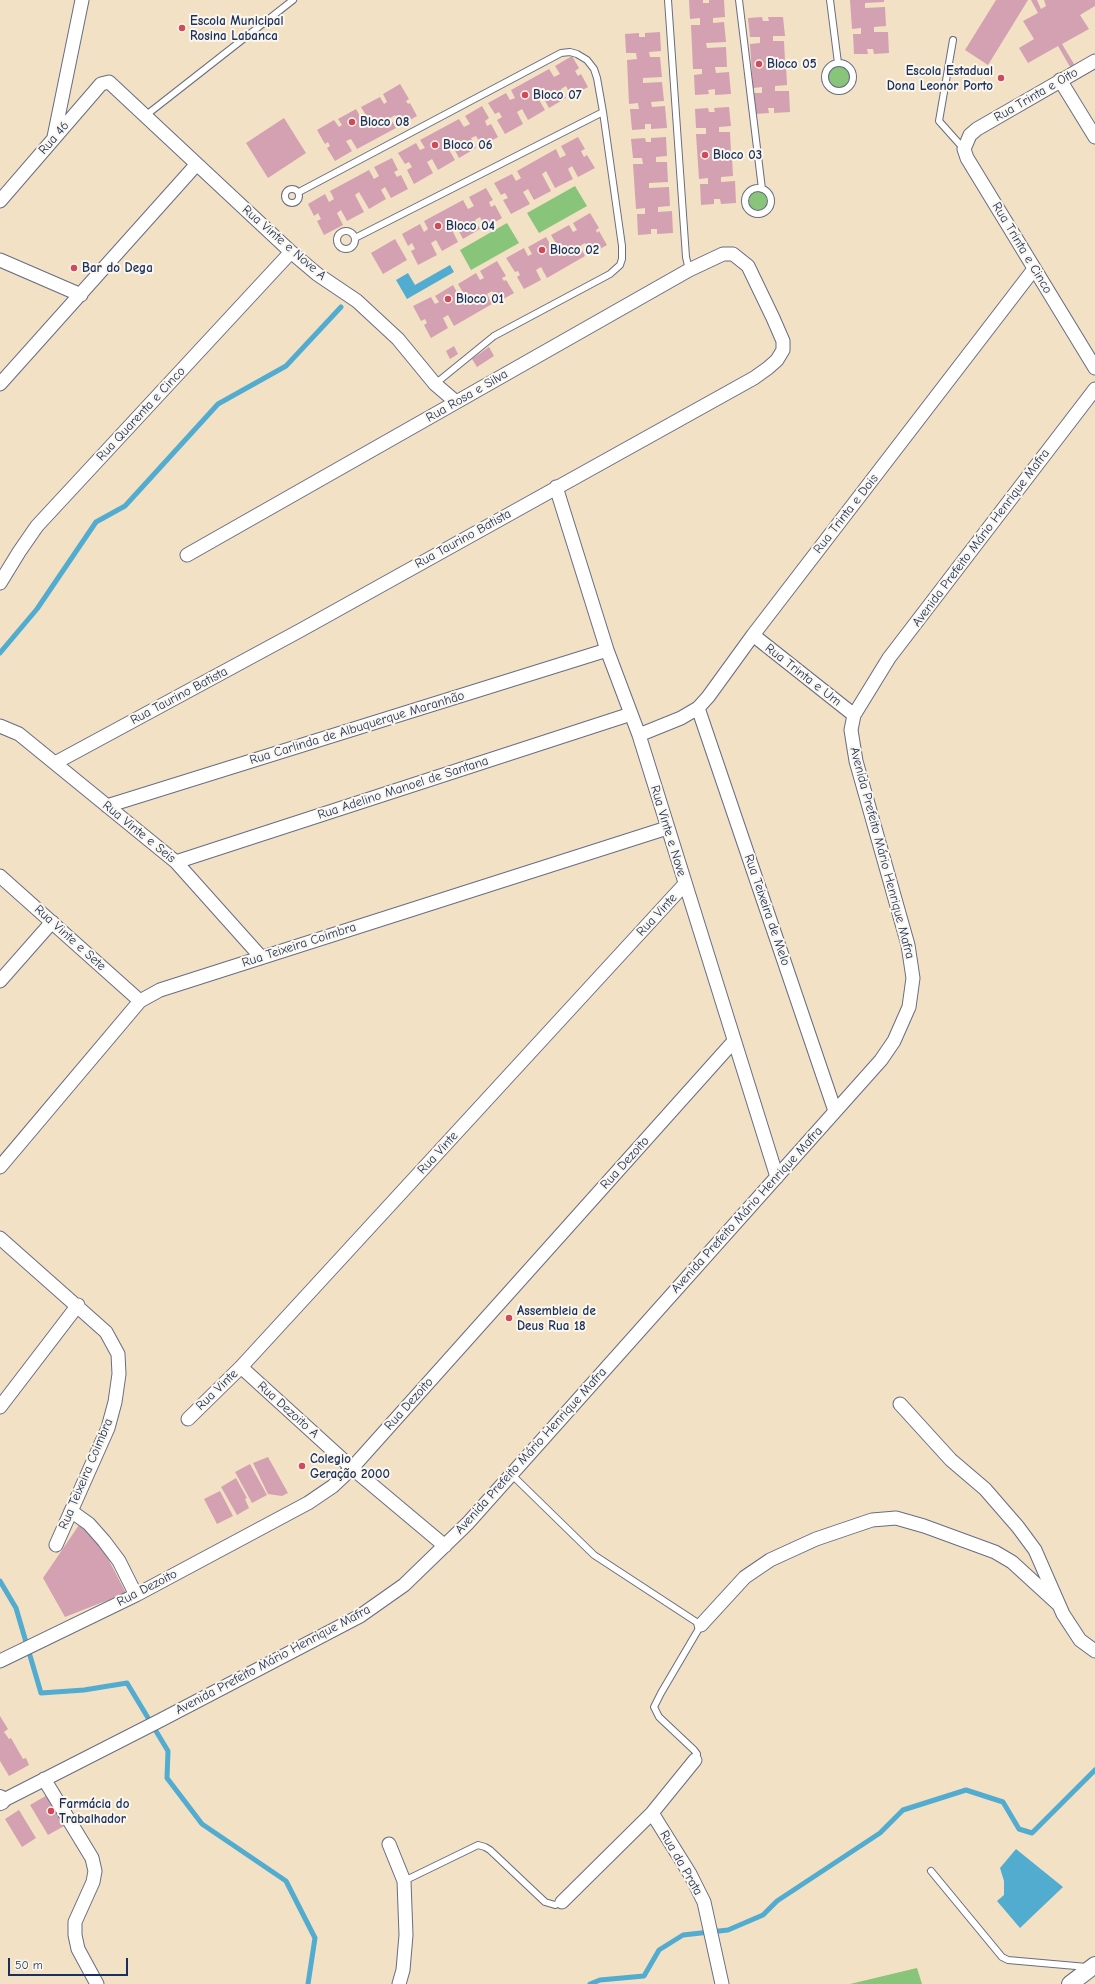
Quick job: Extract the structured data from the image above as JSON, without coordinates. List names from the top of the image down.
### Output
{
  "streets": {
    "street": [
      "Rua Trinta e Oito",
      "Rua 46",
      "Rua Vinte e Nove A",
      "Rua Trinta e Cinco",
      "Rua Rosa e Silva",
      "Rua Quarenta e Cinco",
      "Rua Trinta e Dois",
      "Avenida Prefeito Mário Henrique Mafra",
      "Rua Taurino Batista",
      "Rua Trinta e Um",
      "Rua Carlinda de Albuquerque Maranhão",
      "Rua Adelino Manoel de Santana",
      "Rua Vinte e Nove",
      "Rua Vinte e Seis",
      "Rua Teixeira de Melo",
      "Rua Vinte",
      "Rua Vinte e Sete",
      "Rua Teixeira Coimbra",
      "Rua Dezoito",
      "Rua Dezoito A",
      "Rua da Prata"
    ]
  },
  "crossings": [
    ["Rua Trinta e Oito", "Rua Trinta e Cinco"],
    ["Rua 46", "Rua Vinte e Nove A"],
    ["Rua Vinte e Nove A", "Rua Rosa e Silva"],
    ["Rua Vinte e Nove A", "Rua Quarenta e Cinco"],
    ["Rua Trinta e Cinco", "Rua Trinta e Dois"],
    ["Rua Rosa e Silva", "Rua Taurino Batista"],
    ["Rua Trinta e Dois", "Rua Trinta e Um"],
    ["Rua Trinta e Dois", "Rua Vinte e Nove"],
    ["Rua Trinta e Dois", "Rua Teixeira de Melo"],
    ["Avenida Prefeito Mário Henrique Mafra", "Rua Trinta e Um"],
    ["Avenida Prefeito Mário Henrique Mafra", "Rua Vinte e Nove"],
    ["Avenida Prefeito Mário Henrique Mafra", "Rua Teixeira de Melo"],
    ["Avenida Prefeito Mário Henrique Mafra", "Rua Dezoito A"],
    ["Rua Taurino Batista", "Rua Vinte e Nove"],
    ["Rua Taurino Batista", "Rua Vinte e Seis"],
    ["Rua Carlinda de Albuquerque Maranhão", "Rua Vinte e Nove"],
    ["Rua Carlinda de Albuquerque Maranhão", "Rua Vinte e Seis"],
    ["Rua Adelino Manoel de Santana", "Rua Vinte e Nove"],
    ["Rua Adelino Manoel de Santana", "Rua Vinte e Seis"],
    ["Rua Vinte e Nove", "Rua Vinte"],
    ["Rua Vinte e Nove", "Rua Teixeira Coimbra"],
    ["Rua Vinte e Nove", "Rua Dezoito"],
    ["Rua Vinte e Seis", "Rua Teixeira Coimbra"],
    ["Rua Vinte", "Rua Dezoito A"],
    ["Rua Vinte e Sete", "Rua Teixeira Coimbra"],
    ["Rua Dezoito", "Rua Dezoito A"]
  ],
  "places": [
    "Escola Municipal Rosina Labanca",
    "Bloco 05",
    "Escola Estadual Dona Leonor Porto",
    "Bloco 07",
    "Bloco 08",
    "Bloco 06",
    "Bloco 03",
    "Bloco 04",
    "Bloco 02",
    "Bar do Dega",
    "Bloco 01",
    "Assembleia de Deus Rua 18",
    "Colegio Geração 2000",
    "Farmácia do Trabalhador"
  ],
  "scale_bar": "50 m"
}
